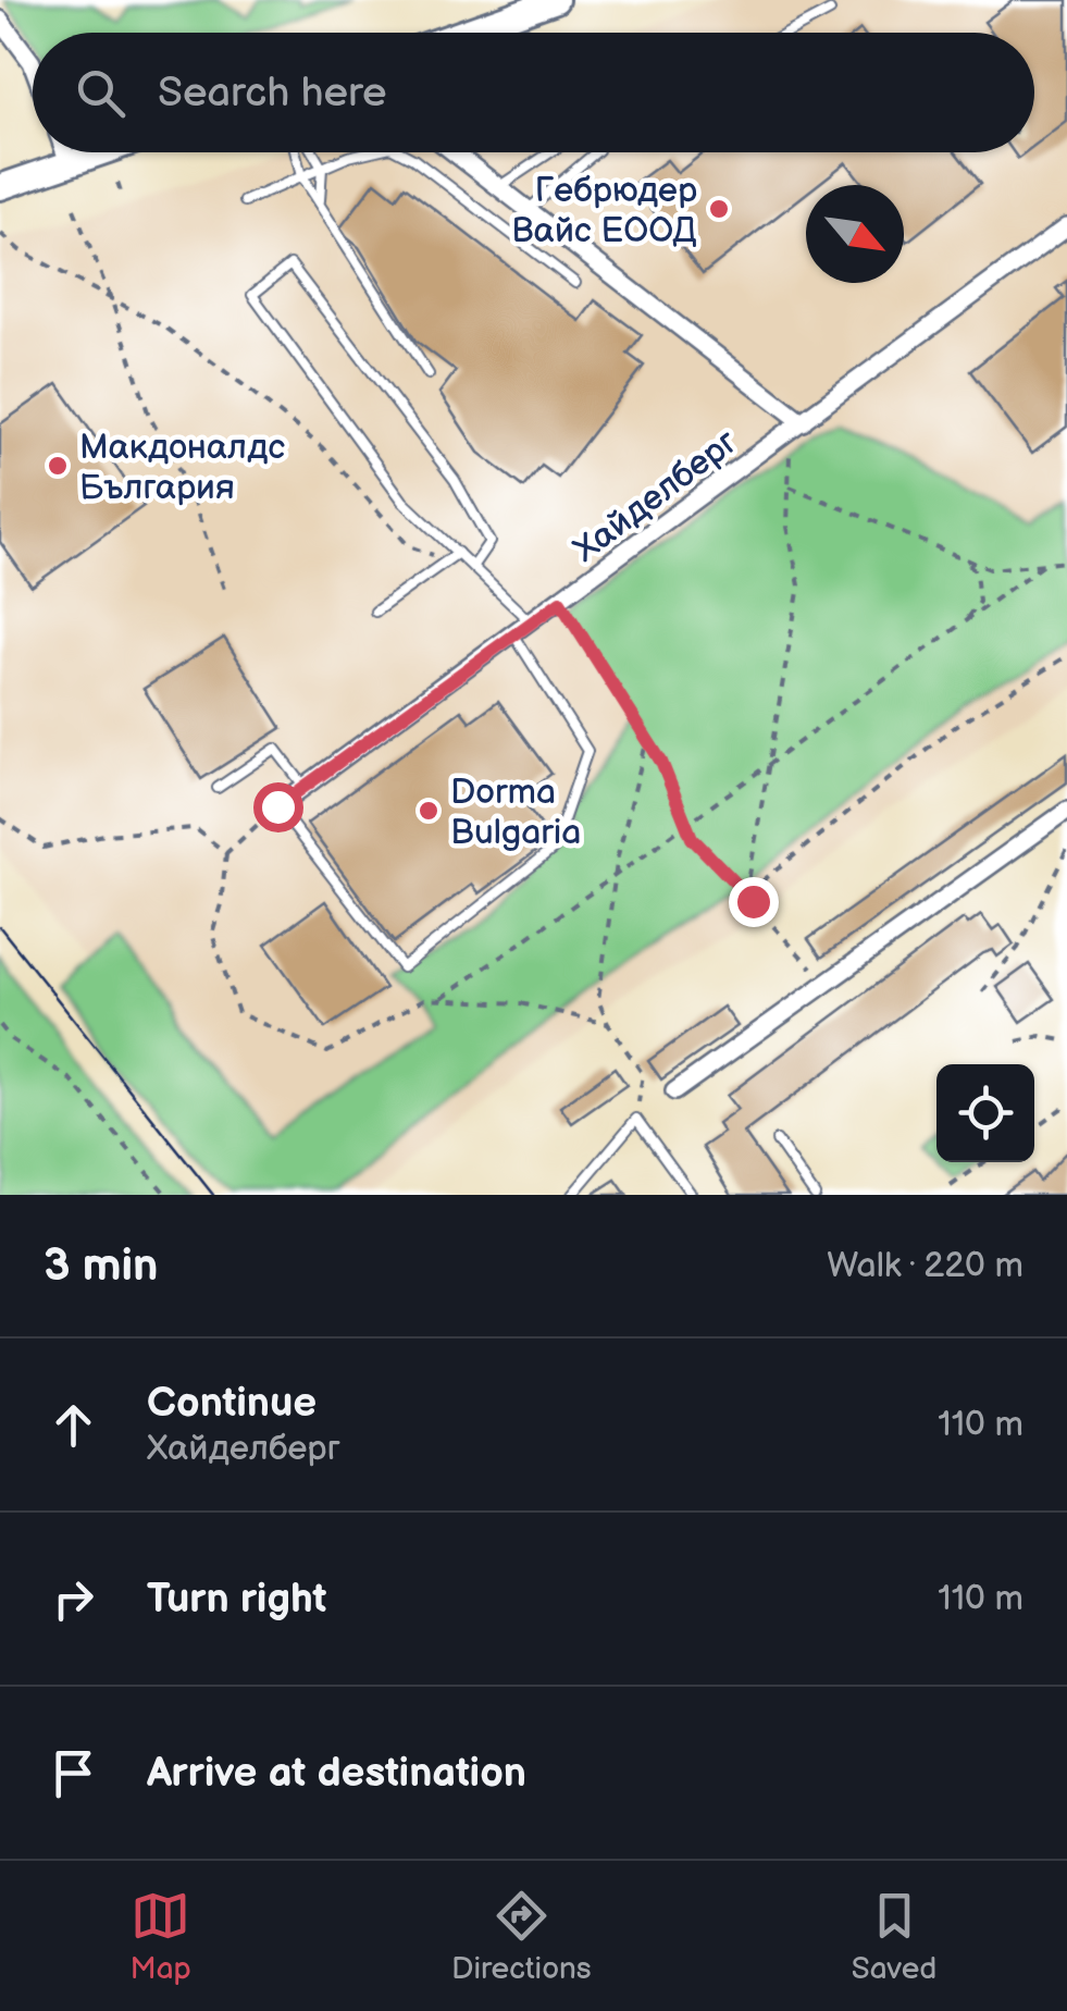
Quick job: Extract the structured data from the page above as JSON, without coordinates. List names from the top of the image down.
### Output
{
  "streets": {
    "street": ["Хайделберг"]
  },
  "places": ["Гебрюдер Вайс ЕООД", "Макдоналдс България", "Dorma Bulgaria"],
  "north": "bottom right",
  "page": {
    "search": "Search here",
    "heading": ["3 min", "Walk · 220 m"],
    "list": [
      ["Continue", "Хайделберг", "110 m"],
      ["Turn right", "110 m"],
      "Arrive at destination"
    ],
    "nav": ["Map", "Directions", "Saved"]
  }
}
